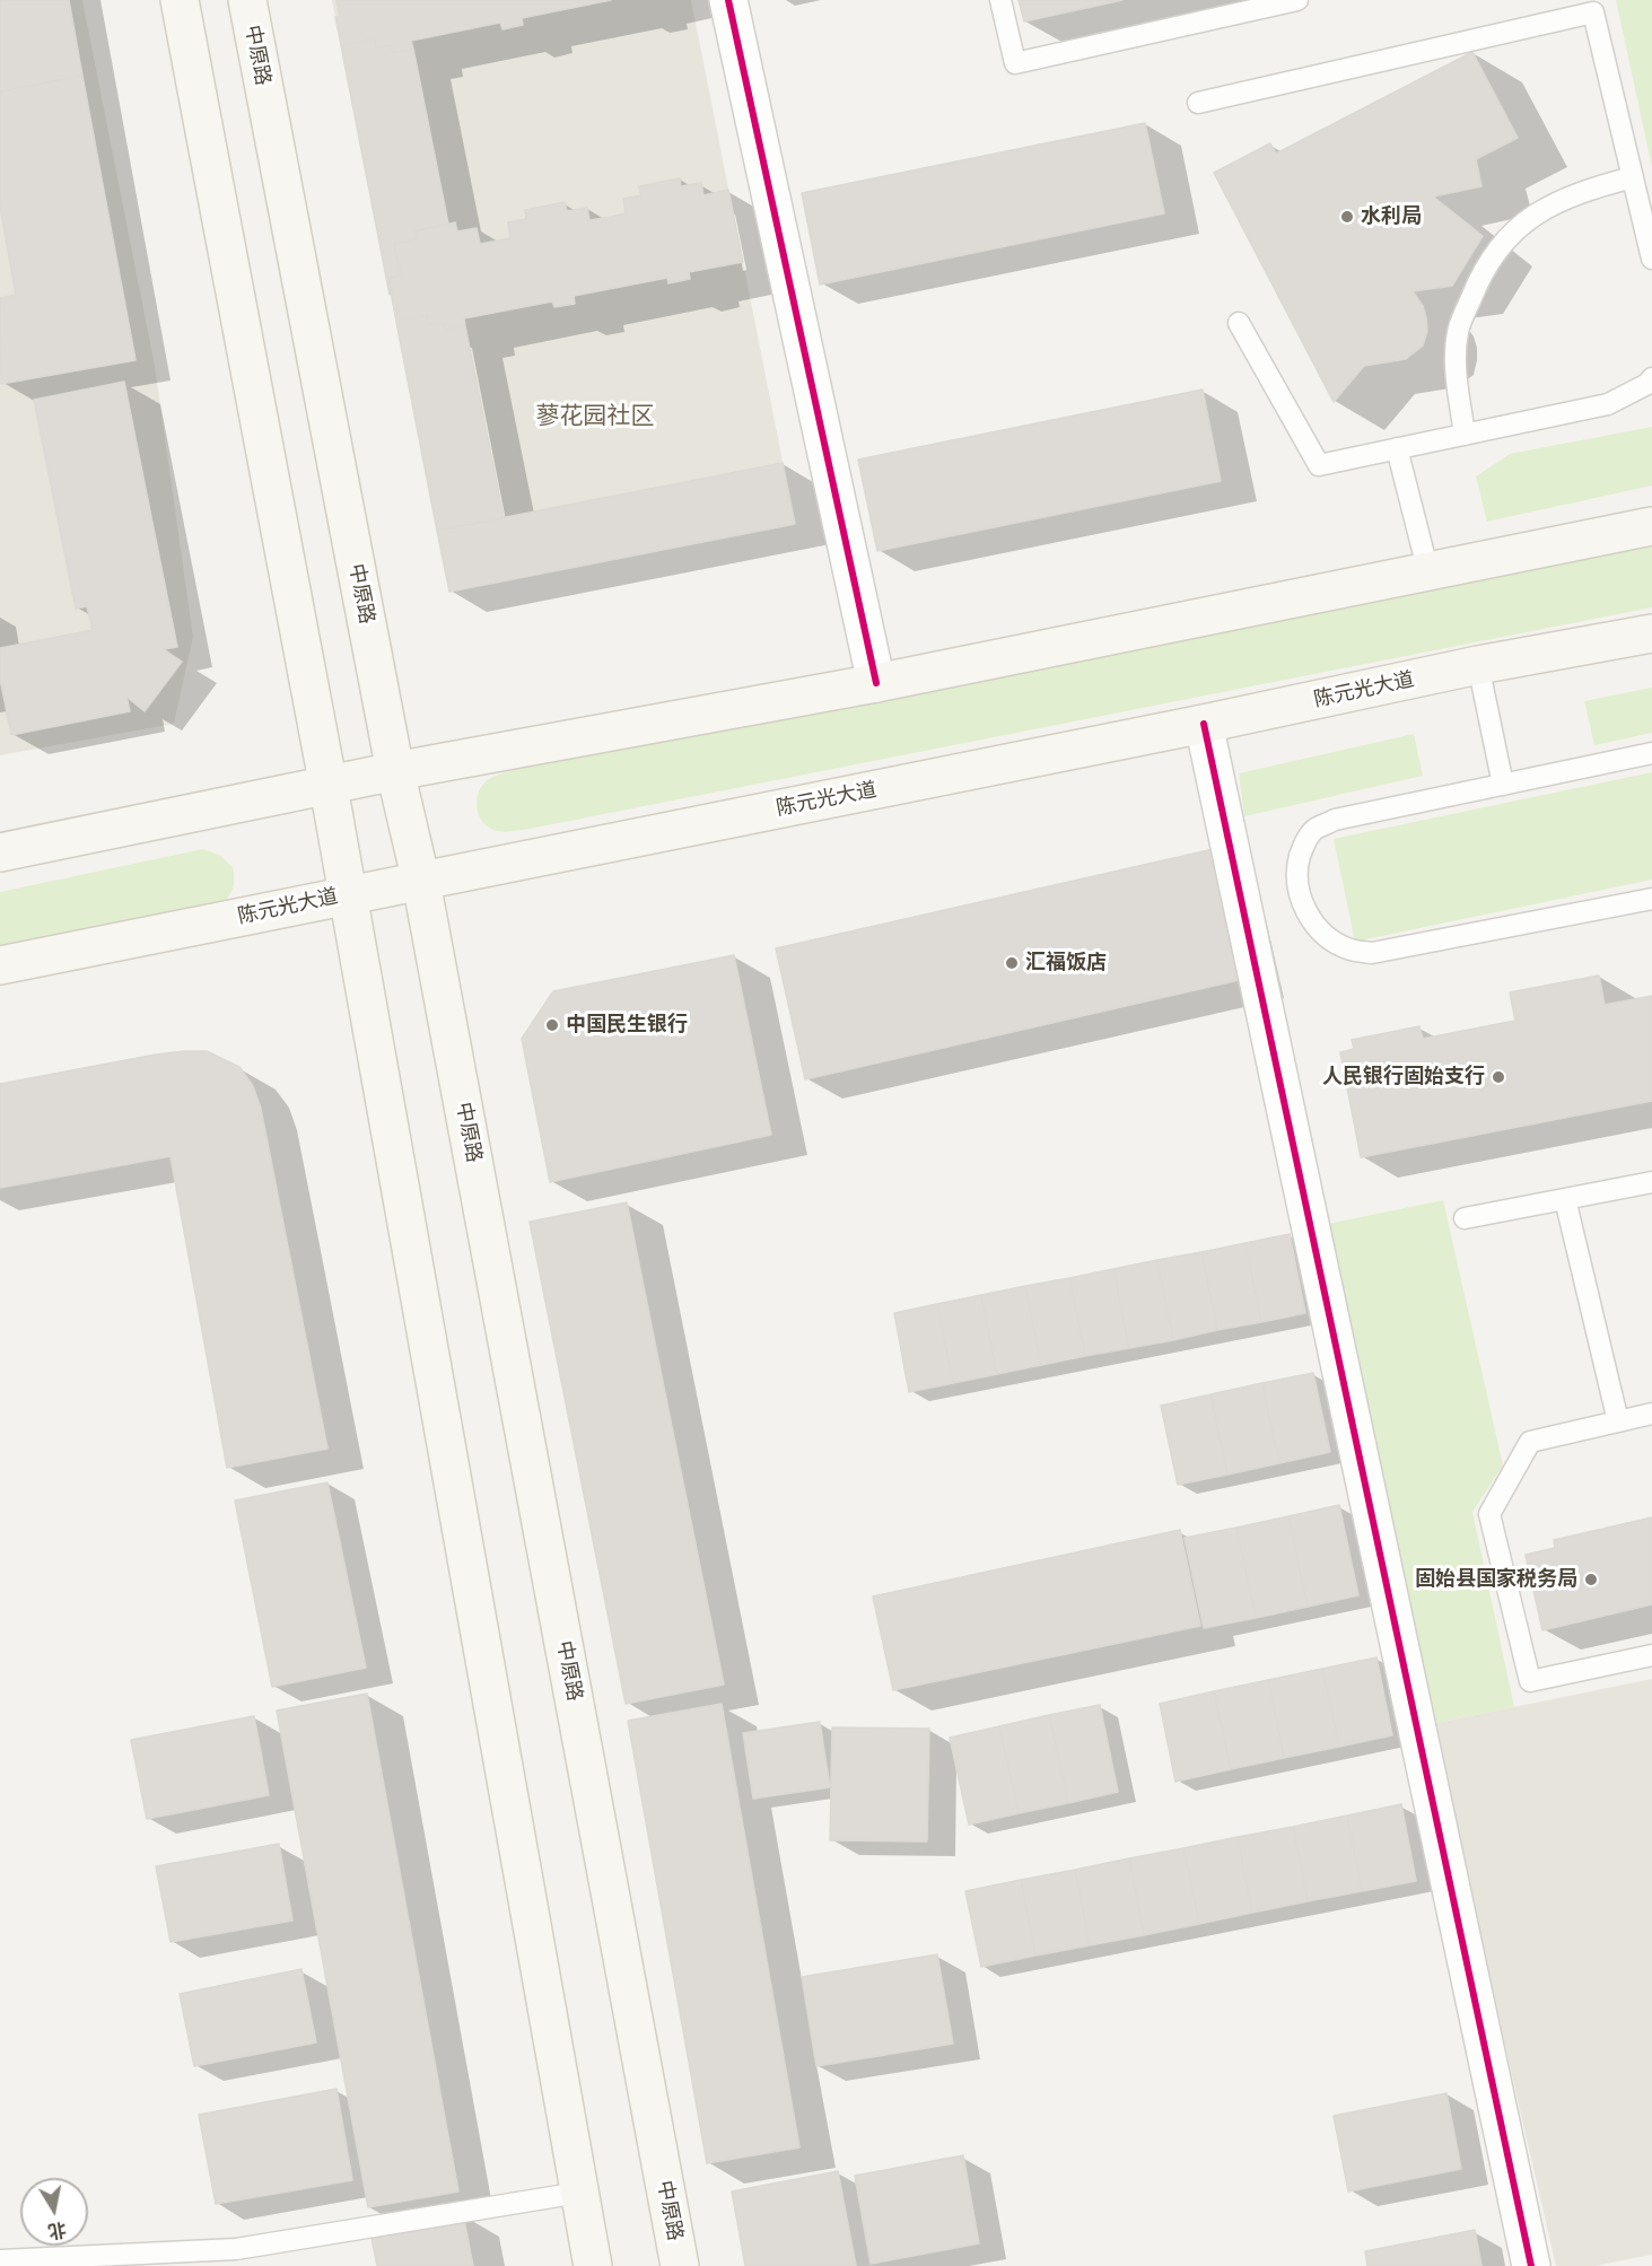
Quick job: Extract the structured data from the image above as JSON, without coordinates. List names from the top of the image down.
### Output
{
  "streets": {
    "main road": ["中原路", "陈元光大道"]
  },
  "crossings": [
    ["中原路", "陈元光大道"]
  ],
  "districts": ["蓼花园社区"],
  "places": [
    "水利局",
    "汇福饭店",
    "中国民生银行",
    "人民银行固始支行",
    "固始县国家税务局"
  ],
  "north": "bottom"
}
